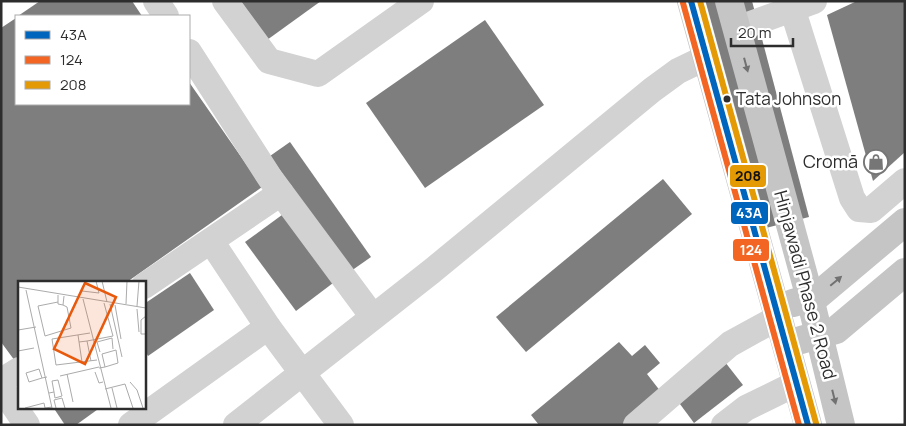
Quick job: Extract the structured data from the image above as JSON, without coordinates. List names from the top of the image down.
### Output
{
  "streets": {
    "main road": ["Hinjawadi Phase 2 Road"]
  },
  "places": {
    "other": ["Tata Johnson"],
    "shop": ["Cromā"]
  },
  "lines": ["transit line 43A", "transit line 208", "transit line 124"],
  "legend": ["43A", "124", "208"],
  "scale_bar": "20 m"
}
